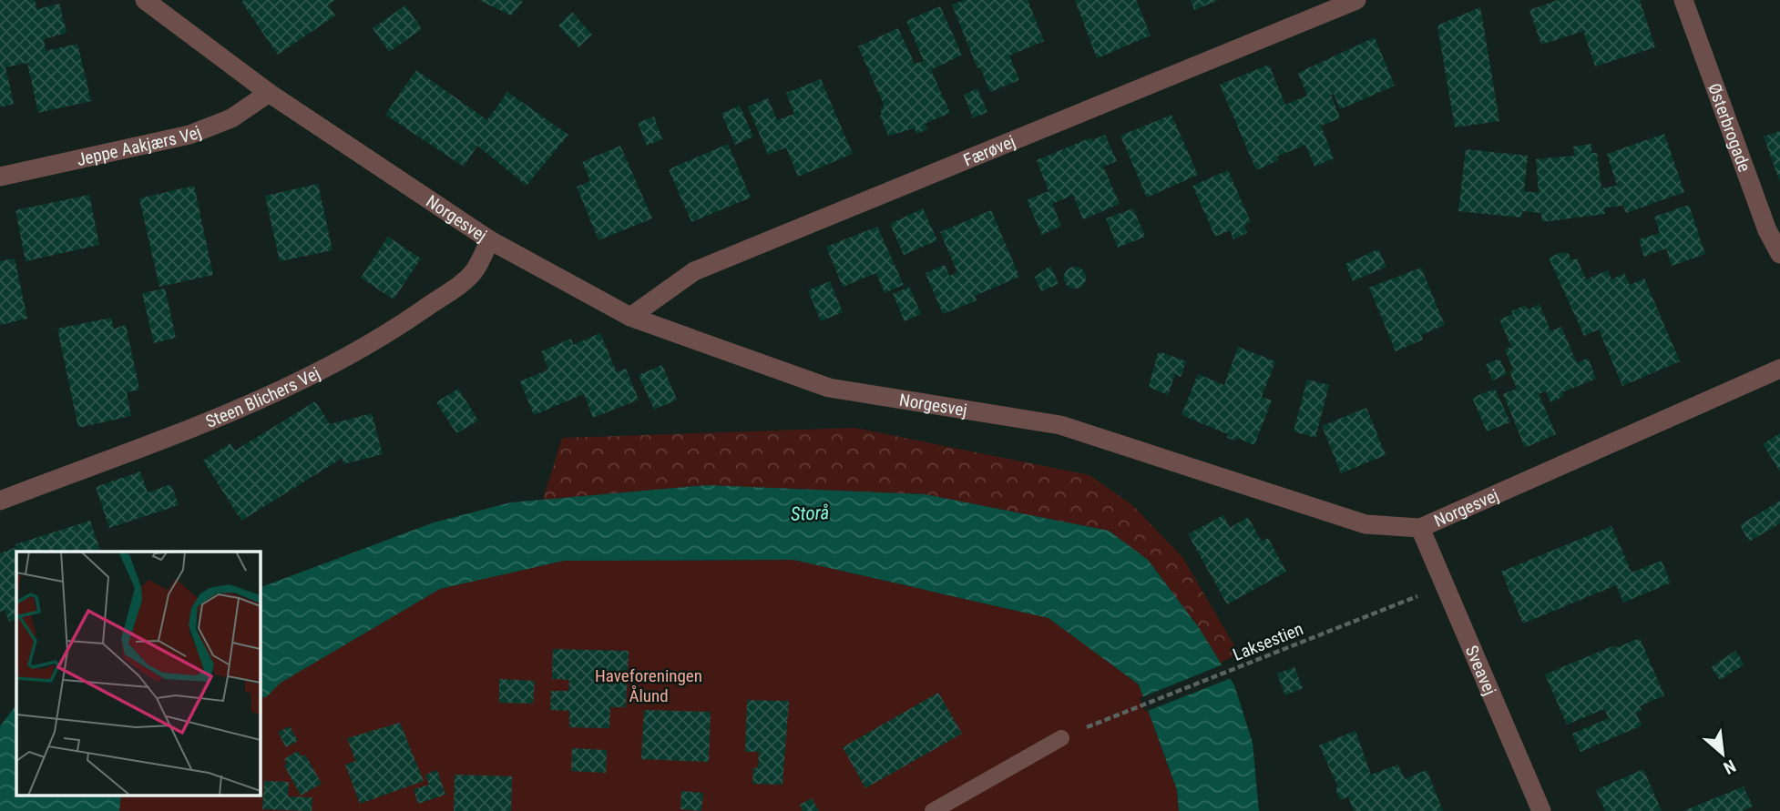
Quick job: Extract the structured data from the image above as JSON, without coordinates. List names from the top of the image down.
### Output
{
  "streets": {
    "street": [
      "Østerbrogade",
      "Jeppe Aakjærs Vej",
      "Færøvej",
      "Norgesvej",
      "Steen Blichers Vej",
      "Sveavej"
    ],
    "path": ["Laksestien"]
  },
  "crossings": [
    ["Jeppe Aakjærs Vej", "Norgesvej"],
    ["Færøvej", "Norgesvej"],
    ["Norgesvej", "Steen Blichers Vej"],
    ["Norgesvej", "Sveavej"],
    ["Laksestien", "Sveavej"]
  ],
  "water": ["Storå"],
  "parks": ["Haveforeningen Ålund"],
  "north": "bottom right"
}
